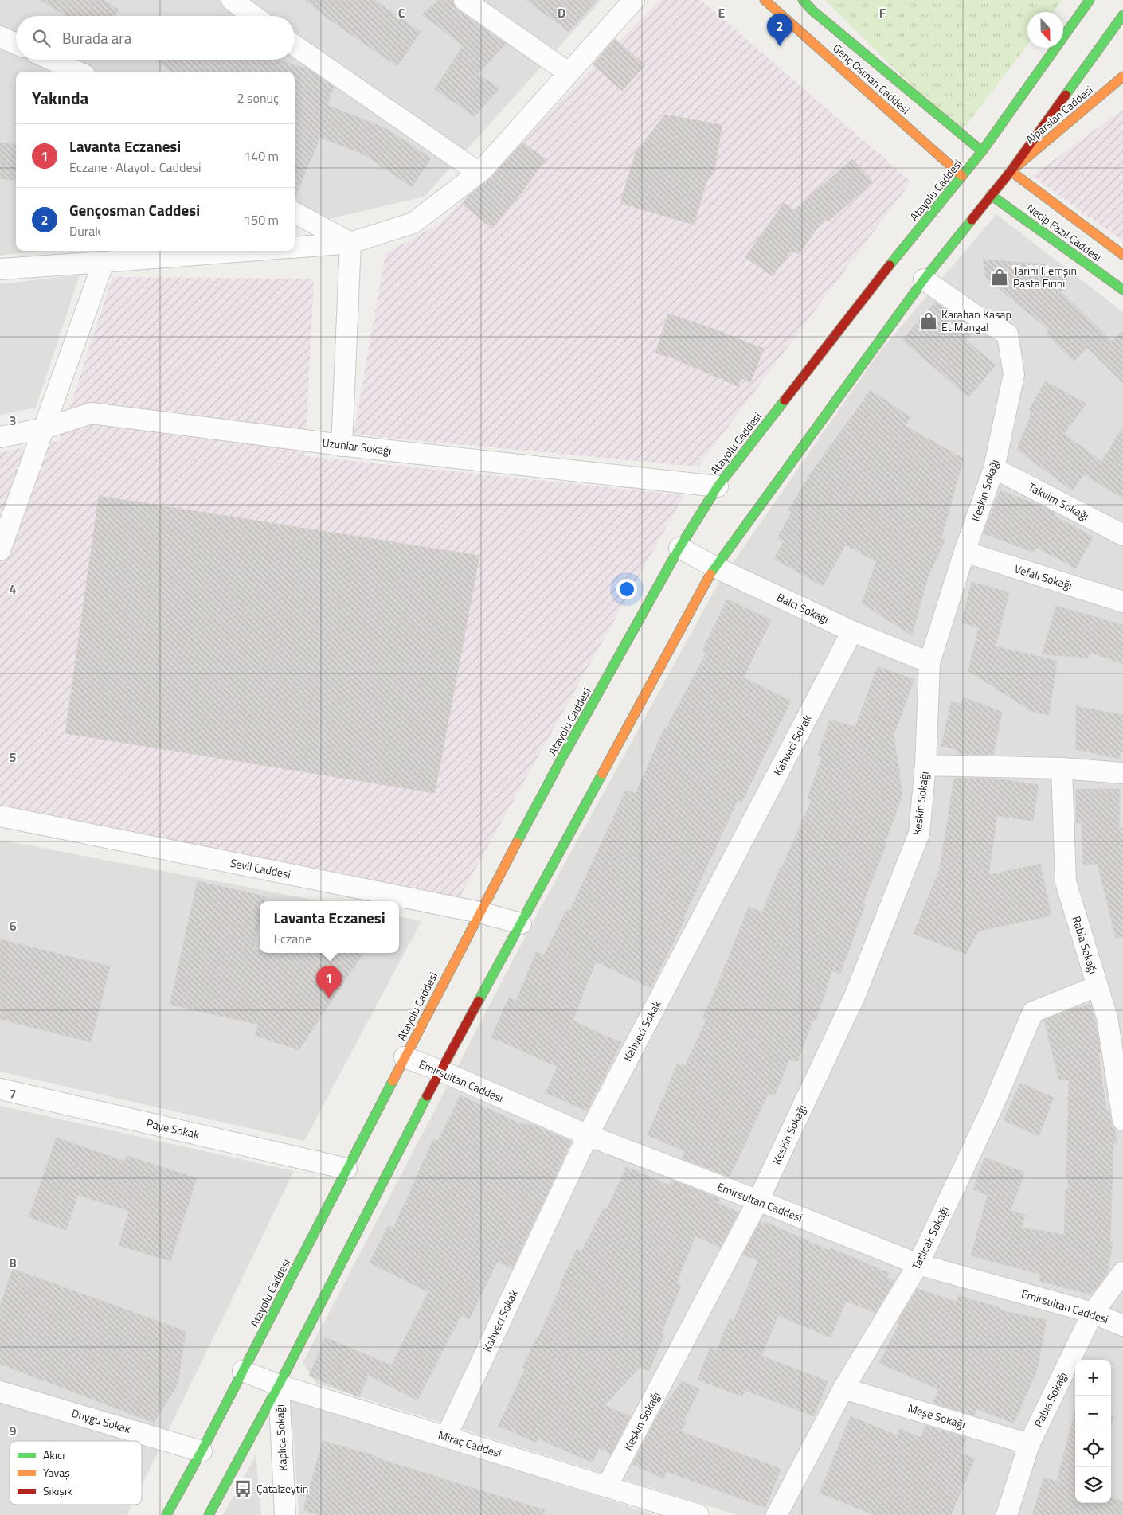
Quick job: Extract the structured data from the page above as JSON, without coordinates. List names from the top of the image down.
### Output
{
  "streets": {
    "main road": [
      "Genç Osman Caddesi",
      "Alparslan Caddesi",
      "Atayolu Caddesi",
      "Necip Fazıl Caddesi"
    ],
    "street": [
      "Uzunlar Sokağı",
      "Keskin Sokağı",
      "Takvim Sokağı",
      "Vefalı Sokağı",
      "Balcı Sokağı",
      "Kahveci Sokak",
      "Sevil Caddesi",
      "Rabia Sokağı",
      "Emirsultan Caddesi",
      "Paye Sokak",
      "Tatlıcak Sokağı",
      "Meşe Sokağı",
      "Duygu Sokak",
      "Kaplıca Sokağı",
      "Miraç Caddesi"
    ]
  },
  "crossings": [
    ["Genç Osman Caddesi", "Atayolu Caddesi"],
    ["Alparslan Caddesi", "Necip Fazıl Caddesi"],
    ["Atayolu Caddesi", "Uzunlar Sokağı"],
    ["Atayolu Caddesi", "Balcı Sokağı"],
    ["Atayolu Caddesi", "Sevil Caddesi"],
    ["Atayolu Caddesi", "Emirsultan Caddesi"],
    ["Atayolu Caddesi", "Paye Sokak"],
    ["Atayolu Caddesi", "Duygu Sokak"],
    ["Atayolu Caddesi", "Miraç Caddesi"],
    ["Keskin Sokağı", "Takvim Sokağı"],
    ["Keskin Sokağı", "Vefalı Sokağı"],
    ["Keskin Sokağı", "Balcı Sokağı"],
    ["Keskin Sokağı", "Rabia Sokağı"],
    ["Keskin Sokağı", "Emirsultan Caddesi"],
    ["Keskin Sokağı", "Miraç Caddesi"],
    ["Balcı Sokağı", "Kahveci Sokak"],
    ["Kahveci Sokak", "Emirsultan Caddesi"],
    ["Kahveci Sokak", "Miraç Caddesi"],
    ["Rabia Sokağı", "Emirsultan Caddesi"],
    ["Rabia Sokağı", "Tatlıcak Sokağı"],
    ["Rabia Sokağı", "Meşe Sokağı"],
    ["Emirsultan Caddesi", "Tatlıcak Sokağı"],
    ["Tatlıcak Sokağı", "Meşe Sokağı"],
    ["Kaplıca Sokağı", "Miraç Caddesi"]
  ],
  "places": {
    "shop": ["Tarihi Hemşin Pasta Fırını", "Karahan Kasap Et Mangal"],
    "bus stop": ["Çatalzeytin"]
  },
  "legend": ["Akıcı", "Yavaş", "Sıkışık"],
  "north": "bottom",
  "page": {
    "pins": ["2", "1"],
    "search": "Burada ara",
    "heading": ["Yakında", "2 sonuç"],
    "list": [
      {
        "mark": "1",
        "name": "Lavanta Eczanesi",
        "note": "Eczane · Atayolu Caddesi",
        "value": "140 m"
      },
      {
        "mark": "2",
        "name": "Gençosman Caddesi",
        "note": "Durak",
        "value": "150 m"
      }
    ],
    "popup": ["Lavanta Eczanesi", "Eczane"],
    "map_buttons": ["+", "−"]
  },
  "grid": {
    "columns": [
      "C",
      "D",
      "E",
      "F"
    ],
    "rows": [
      "3",
      "4",
      "5",
      "6",
      "7",
      "8",
      "9"
    ]
  }
}
